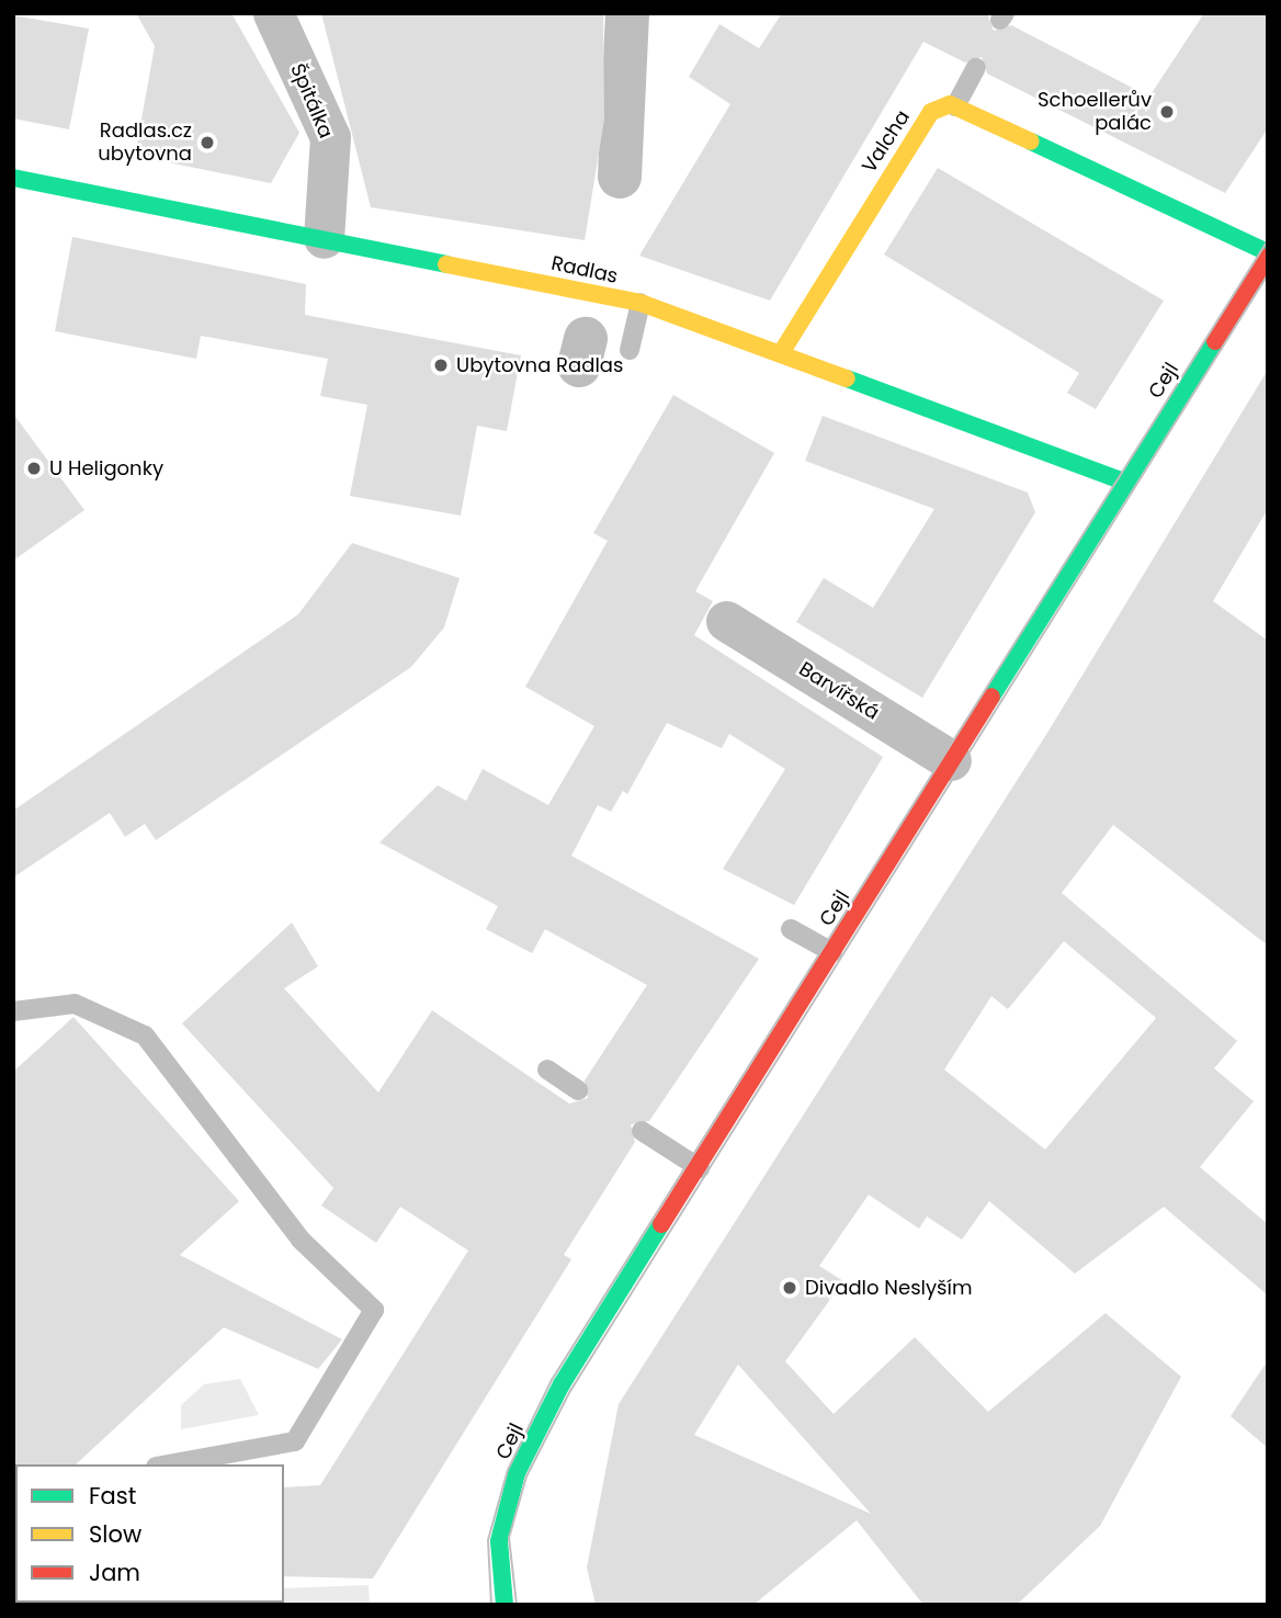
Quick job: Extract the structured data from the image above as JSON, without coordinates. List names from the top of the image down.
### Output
{
  "streets": {
    "street": [
      "Špitálka",
      "Valcha",
      "Radlas",
      "Cejl",
      "Barvířská"
    ]
  },
  "crossings": [
    ["Špitálka", "Radlas"],
    ["Valcha", "Radlas"],
    ["Radlas", "Cejl"],
    ["Cejl", "Barvířská"]
  ],
  "places": [
    "Schoellerův palác",
    "Radlas.cz ubytovna",
    "Ubytovna Radlas",
    "U Heligonky",
    "Divadlo Neslyším"
  ],
  "legend": ["Fast", "Slow", "Jam"]
}
